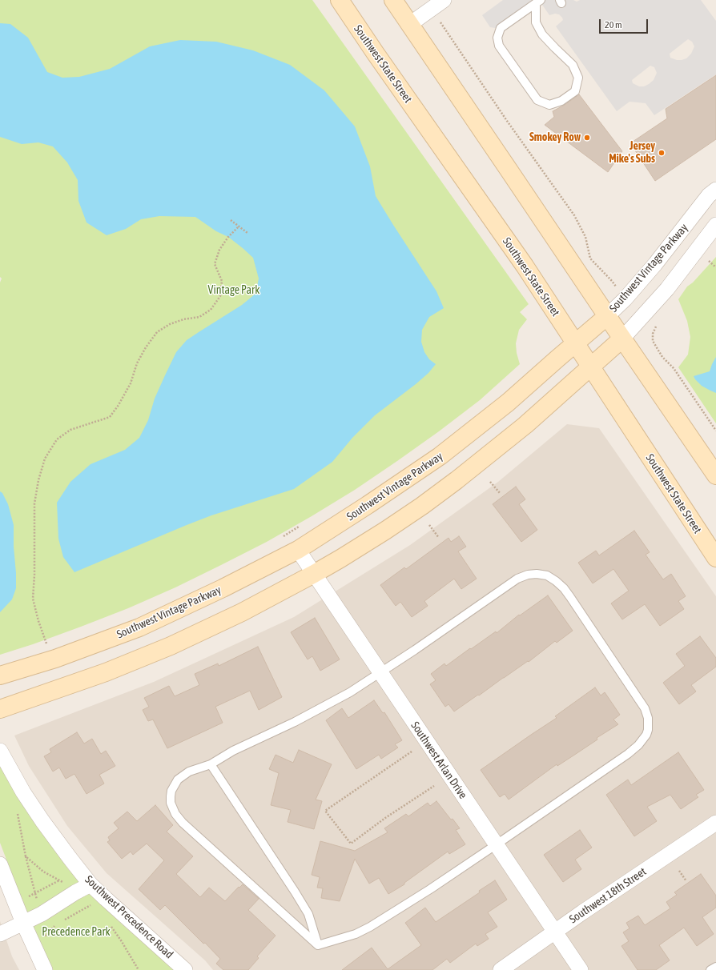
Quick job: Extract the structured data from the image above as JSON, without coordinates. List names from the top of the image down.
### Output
{
  "streets": {
    "street": [
      "Southwest State Street",
      "Southwest Vintage Parkway",
      "Southwest Arlan Drive",
      "Southwest 18th Street",
      "Southwest Precedence Road"
    ]
  },
  "crossings": [
    ["Southwest State Street", "Southwest Vintage Parkway"],
    ["Southwest Vintage Parkway", "Southwest Arlan Drive"],
    ["Southwest Arlan Drive", "Southwest 18th Street"]
  ],
  "parks": ["Vintage Park", "Precedence Park"],
  "places": ["Smokey Row", "Jersey Mike's Subs"],
  "scale_bar": "20 m"
}
